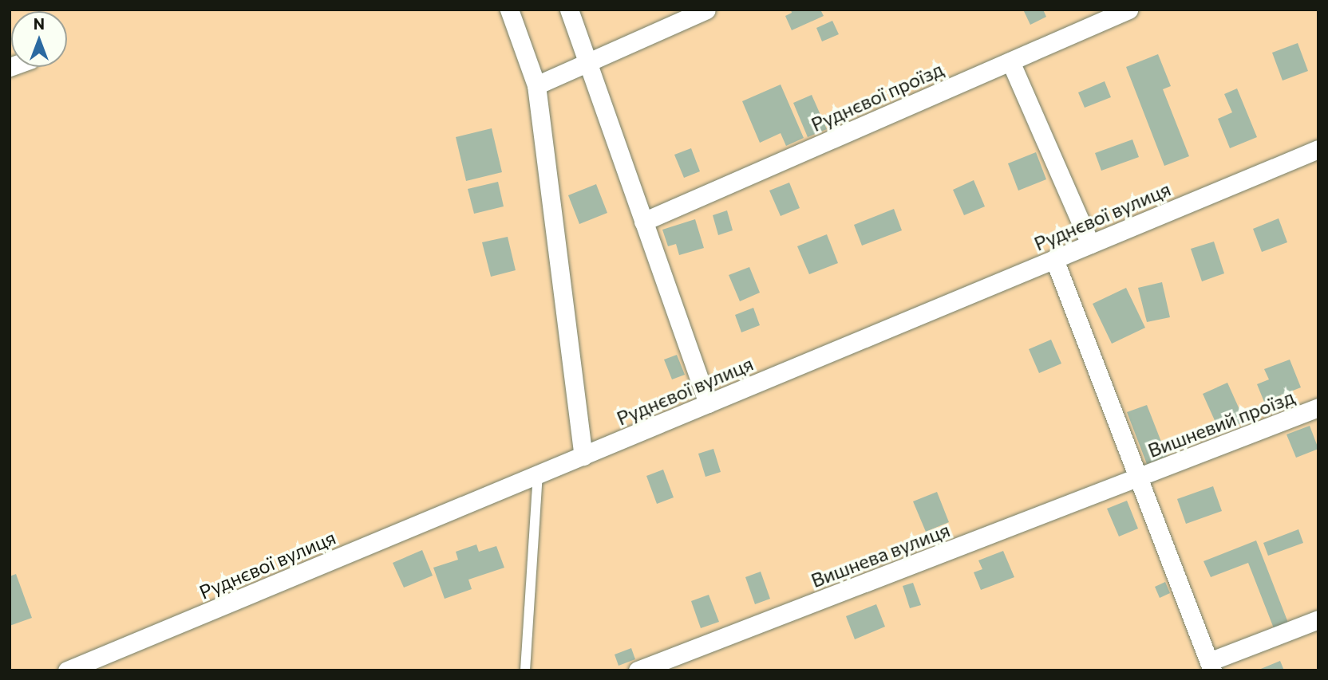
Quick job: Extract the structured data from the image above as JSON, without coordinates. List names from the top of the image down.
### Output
{
  "streets": {
    "street": [
      "Руднєвої проїзд",
      "Руднєвої вулиця",
      "Вишневий проїзд",
      "Вишнева вулиця"
    ]
  },
  "crossings": [
    ["Вишневий проїзд", "Вишнева вулиця"]
  ],
  "north": "top"
}
